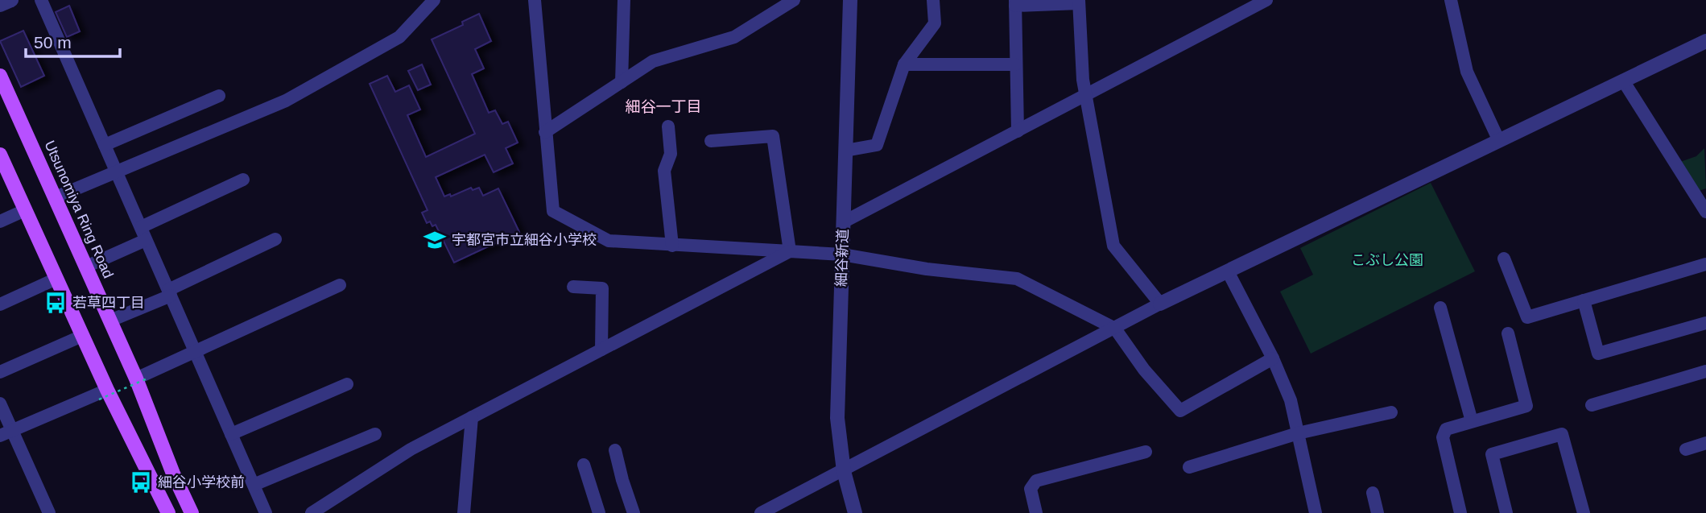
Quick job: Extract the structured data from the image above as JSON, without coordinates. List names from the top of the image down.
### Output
{
  "streets": {
    "main road": ["Utsunomiya Ring Road"],
    "street": ["細谷新道"]
  },
  "districts": ["細谷一丁目"],
  "parks": ["こぶし公園"],
  "places": {
    "school or university": ["宇都宮市立細谷小学校"],
    "bus stop": ["若草四丁目", "細谷小学校前"]
  },
  "scale_bar": "50 m"
}
